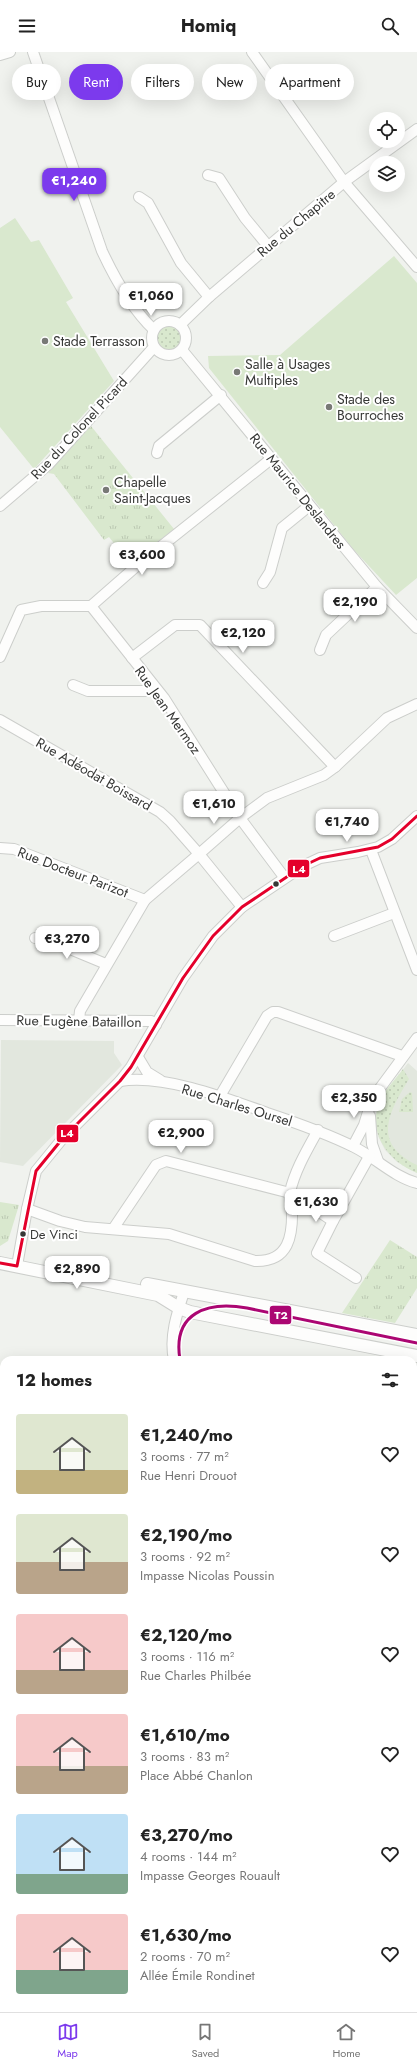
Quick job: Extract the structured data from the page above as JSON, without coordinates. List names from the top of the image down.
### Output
{
  "streets": {
    "street": [
      "Rue du Chapitre",
      "Rue du Colonel Picard",
      "Rue Maurice Deslandres",
      "Rue Jean Mermoz",
      "Rue Adéodat Boissard",
      "Rue Docteur Parizot",
      "Rue Eugène Bataillon",
      "Rue Charles Oursel"
    ]
  },
  "crossings": [
    ["Rue du Chapitre", "Rue du Colonel Picard"],
    ["Rue du Chapitre", "Rue Maurice Deslandres"],
    ["Rue du Colonel Picard", "Rue Maurice Deslandres"]
  ],
  "places": [
    "Stade Terrasson",
    "Salle à Usages Multiples",
    "Stade des Bourroches",
    "Chapelle Saint-Jacques",
    "De Vinci"
  ],
  "lines": ["transit line L4", "transit line T2"],
  "page": {
    "header": "Homiq",
    "chip": [
      "Buy",
      "Rent",
      "Filters",
      "New",
      "Apartment"
    ],
    "price": [
      "€1,240",
      "€1,060",
      "€3,600",
      "€2,190",
      "€2,120",
      "€1,610",
      "€1,740",
      "€3,270",
      "€2,350",
      "€2,900",
      "€1,630",
      "€2,890"
    ],
    "heading": "12 homes",
    "list": [
      {
        "name": "€1,240/mo",
        "note": "3 rooms · 77 m² · Rue Henri Drouot"
      },
      {
        "name": "€2,190/mo",
        "note": "3 rooms · 92 m² · Impasse Nicolas Poussin"
      },
      {
        "name": "€2,120/mo",
        "note": "3 rooms · 116 m² · Rue Charles Philbée"
      },
      {
        "name": "€1,610/mo",
        "note": "3 rooms · 83 m² · Place Abbé Chanlon"
      },
      {
        "name": "€3,270/mo",
        "note": "4 rooms · 144 m² · Impasse Georges Rouault"
      },
      {
        "name": "€1,630/mo",
        "note": "2 rooms · 70 m² · Allée Émile Rondinet"
      }
    ],
    "tabs": ["Map", "Saved", "Home"]
  }
}
